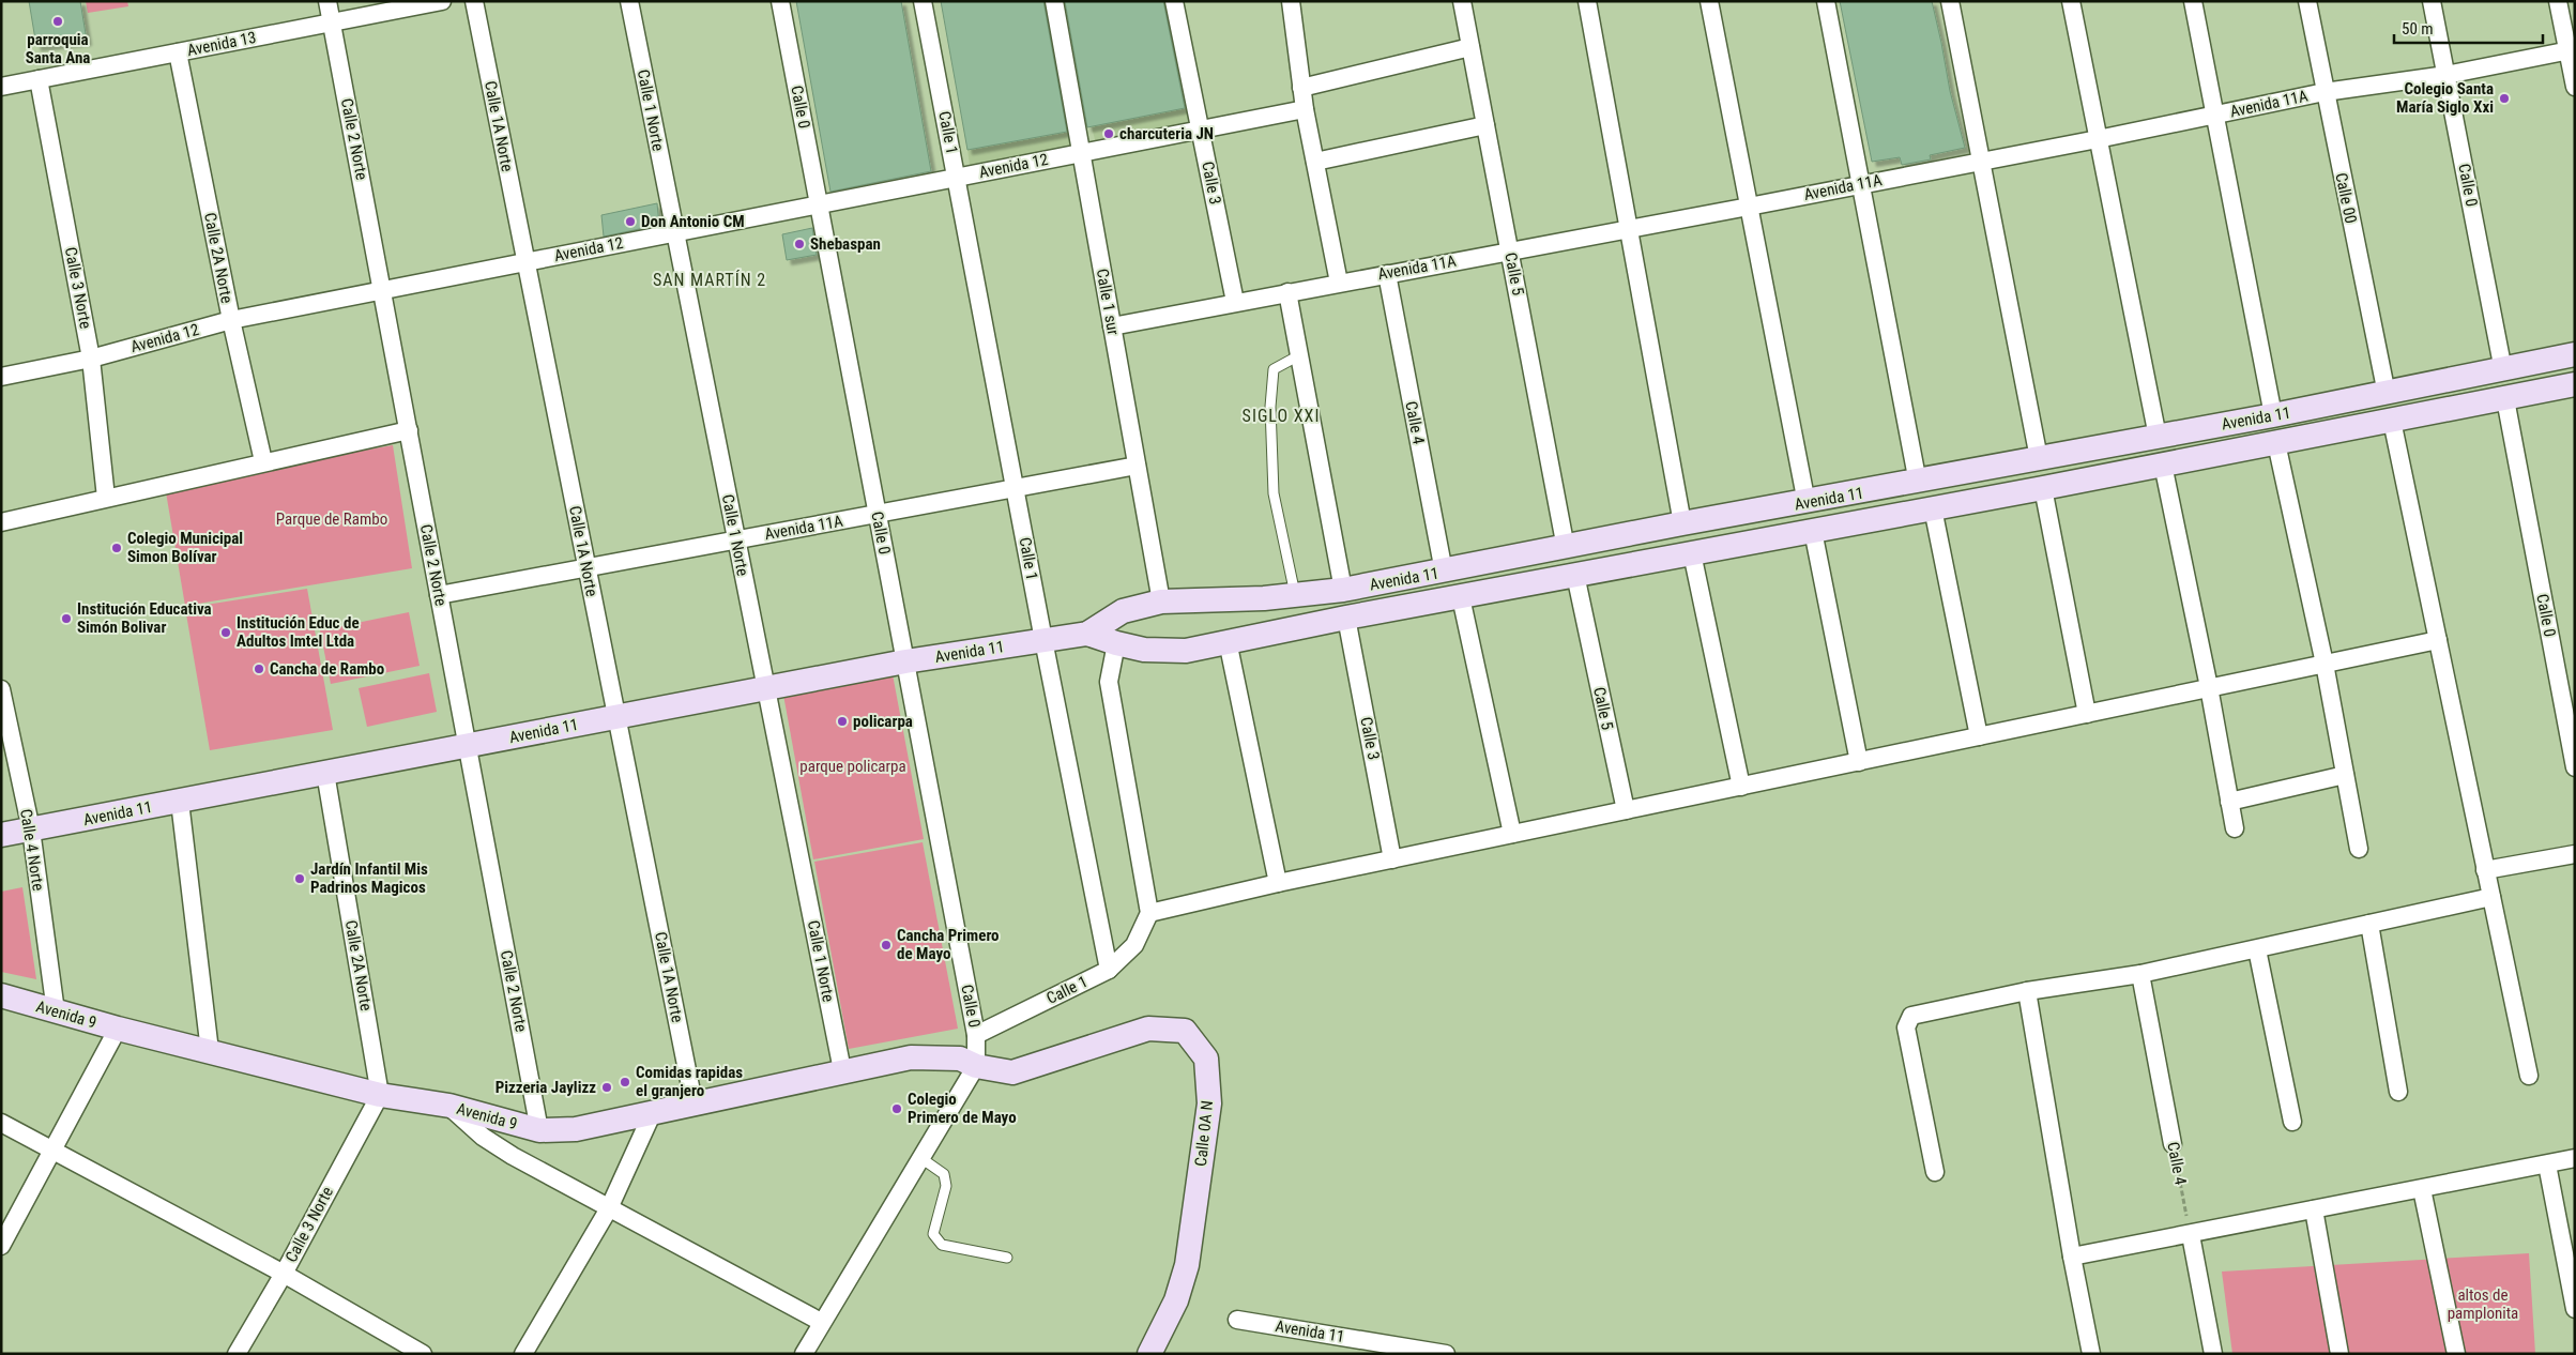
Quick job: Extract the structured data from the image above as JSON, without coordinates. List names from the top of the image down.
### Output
{
  "streets": {
    "street": [
      "Avenida 13",
      "Avenida 11A",
      "Calle 0",
      "Calle 1 Norte",
      "Calle 1A Norte",
      "Calle 1",
      "Calle 2 Norte",
      "Avenida 12",
      "Calle 3",
      "Calle 00",
      "Calle 2A Norte",
      "Calle 5",
      "Calle 3 Norte",
      "Calle 1 sur",
      "Avenida 11",
      "Calle 4",
      "Calle 4 Norte",
      "Avenida 9",
      "Calle 0A N"
    ]
  },
  "crossings": [
    ["Avenida 13", "Calle 2 Norte"],
    ["Avenida 13", "Calle 2A Norte"],
    ["Avenida 13", "Calle 3 Norte"],
    ["Avenida 11A", "Calle 0"],
    ["Avenida 11A", "Calle 1 Norte"],
    ["Avenida 11A", "Calle 1A Norte"],
    ["Avenida 11A", "Calle 1"],
    ["Avenida 11A", "Calle 2 Norte"],
    ["Avenida 11A", "Calle 3"],
    ["Avenida 11A", "Calle 00"],
    ["Avenida 11A", "Calle 5"],
    ["Avenida 11A", "Calle 1 sur"],
    ["Avenida 11A", "Calle 4"],
    ["Calle 0", "Calle 1"],
    ["Calle 0", "Avenida 12"],
    ["Calle 0", "Avenida 11"],
    ["Calle 0", "Avenida 9"],
    ["Calle 0", "Calle 0A N"],
    ["Calle 1 Norte", "Avenida 12"],
    ["Calle 1 Norte", "Avenida 11"],
    ["Calle 1 Norte", "Avenida 9"],
    ["Calle 1A Norte", "Avenida 12"],
    ["Calle 1A Norte", "Avenida 11"],
    ["Calle 1A Norte", "Avenida 9"],
    ["Calle 1", "Avenida 12"],
    ["Calle 1", "Avenida 11"],
    ["Calle 2 Norte", "Avenida 12"],
    ["Calle 2 Norte", "Avenida 11"],
    ["Calle 2 Norte", "Avenida 9"],
    ["Avenida 12", "Calle 3"],
    ["Avenida 12", "Calle 2A Norte"],
    ["Avenida 12", "Calle 3 Norte"],
    ["Avenida 12", "Calle 1 sur"],
    ["Calle 3", "Avenida 11"],
    ["Calle 00", "Avenida 11"],
    ["Calle 2A Norte", "Calle 3 Norte"],
    ["Calle 2A Norte", "Avenida 11"],
    ["Calle 2A Norte", "Avenida 9"],
    ["Calle 5", "Avenida 11"],
    ["Calle 3 Norte", "Avenida 9"],
    ["Calle 1 sur", "Avenida 11"],
    ["Avenida 11", "Calle 4"],
    ["Avenida 11", "Calle 4 Norte"],
    ["Calle 4 Norte", "Avenida 9"],
    ["Avenida 9", "Calle 0A N"]
  ],
  "districts": ["SAN MARTÍN 2", "SIGLO XXI"],
  "parks": ["Parque de Rambo", "parque policarpa", "altos de pamplonita"],
  "places": [
    "parroquia Santa Ana",
    "Colegio Santa María Siglo Xxi",
    "charcuteria JN",
    "Don Antonio CM",
    "Shebaspan",
    "Colegio Municipal Simon Bolívar",
    "Institución Educativa Simón Bolivar",
    "Institución Educ de Adultos Imtel Ltda",
    "Cancha de Rambo",
    "policarpa",
    "Jardín Infantil Mis Padrinos Magicos",
    "Cancha Primero de Mayo",
    "Comidas rapidas el granjero",
    "Pizzeria Jaylizz",
    "Colegio Primero de Mayo"
  ],
  "scale_bar": "50 m"
}
